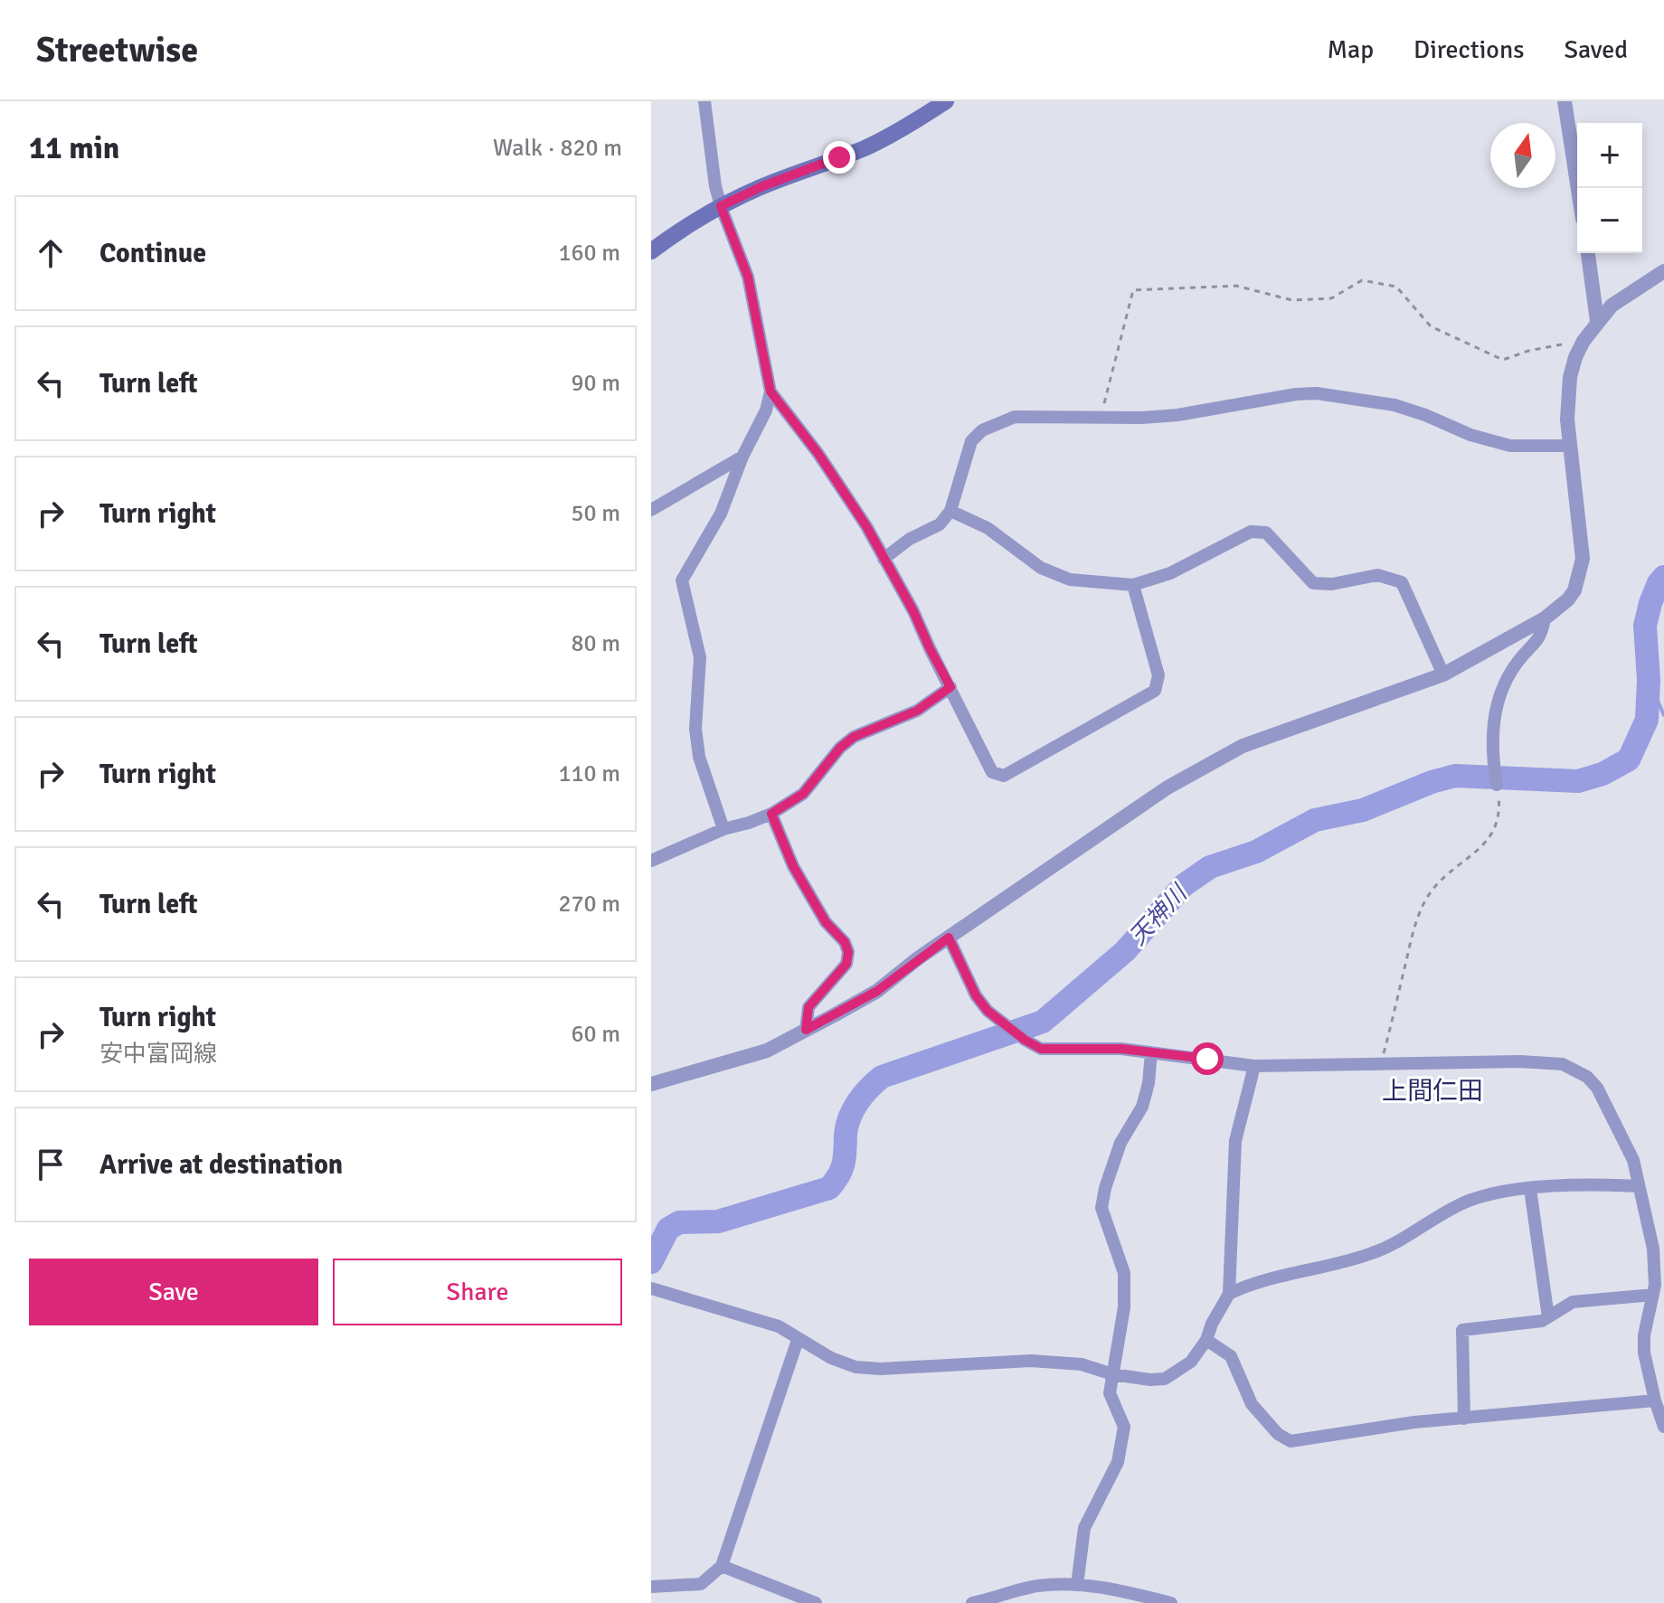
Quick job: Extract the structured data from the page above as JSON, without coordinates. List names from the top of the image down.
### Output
{
  "districts": ["上間仁田"],
  "water": ["天神川"],
  "north": "top",
  "page": {
    "header": "Streetwise",
    "nav": ["Map", "Directions", "Saved"],
    "heading": ["11 min", "Walk · 820 m"],
    "map_buttons": ["+", "−"],
    "list": [
      ["Continue", "160 m"],
      ["Turn left", "90 m"],
      ["Turn right", "50 m"],
      ["Turn left", "80 m"],
      ["Turn right", "110 m"],
      ["Turn left", "270 m"],
      ["Turn right", "安中富岡線", "60 m"],
      "Arrive at destination"
    ],
    "buttons": ["Save", "Share"]
  }
}
